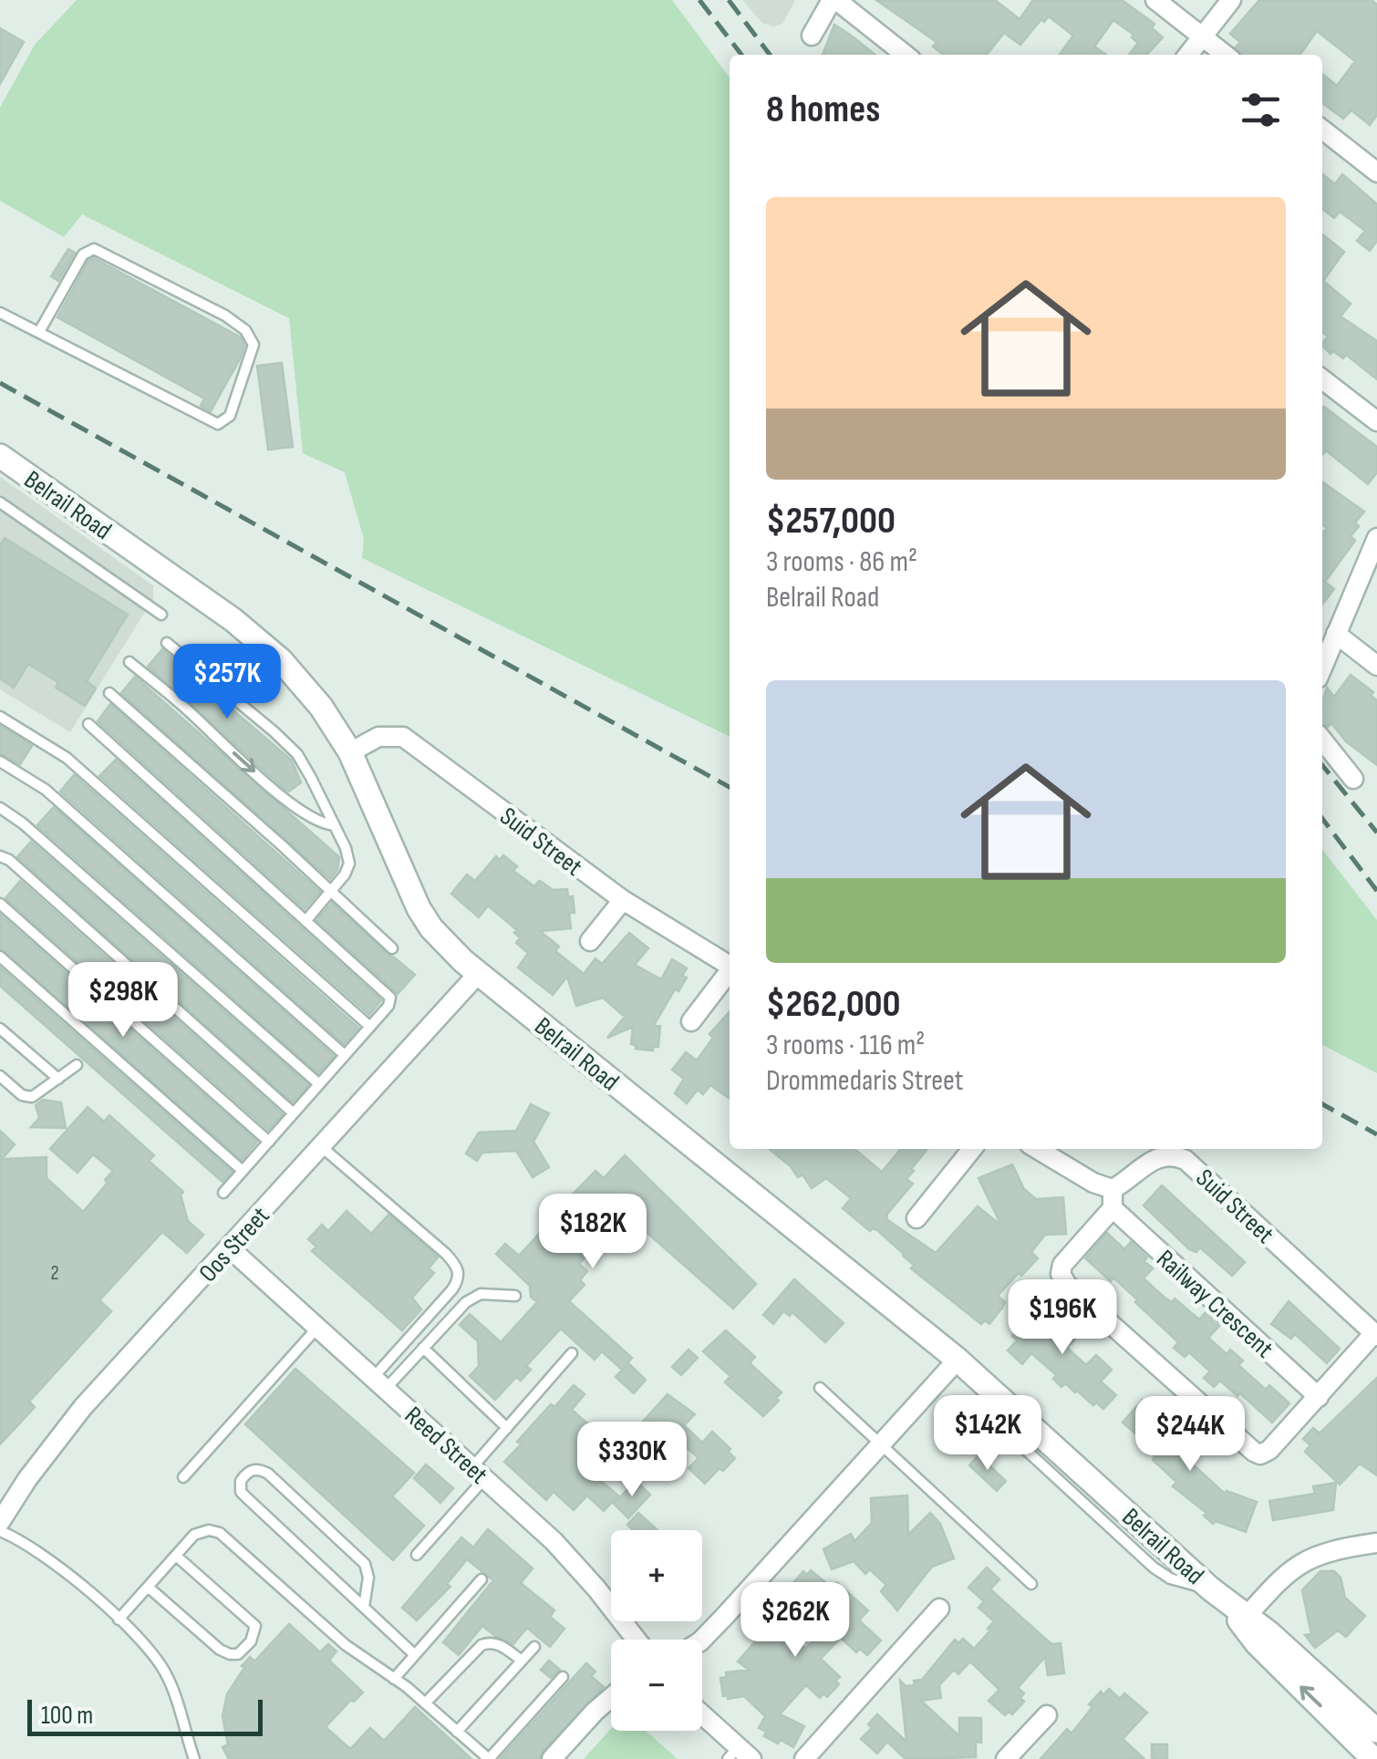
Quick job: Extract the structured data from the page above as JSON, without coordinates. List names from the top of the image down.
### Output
{
  "streets": {
    "street": [
      "Belrail Road",
      "Suid Street",
      "Oos Street",
      "Railway Crescent",
      "Reed Street"
    ]
  },
  "crossings": [
    ["Belrail Road", "Suid Street"],
    ["Belrail Road", "Oos Street"],
    ["Suid Street", "Railway Crescent"],
    ["Oos Street", "Reed Street"]
  ],
  "house_numbers": ["2"],
  "scale_bar": "100 m",
  "page": {
    "heading": "8 homes",
    "list": [
      {
        "name": "$257,000",
        "note": "3 rooms · 86 m² · Belrail Road"
      },
      {
        "name": "$262,000",
        "note": "3 rooms · 116 m² · Drommedaris Street"
      }
    ],
    "price": [
      "$257K",
      "$298K",
      "$182K",
      "$196K",
      "$142K",
      "$244K",
      "$330K",
      "$262K"
    ],
    "map_buttons": ["+", "−"],
    "scale": "100 m"
  }
}
